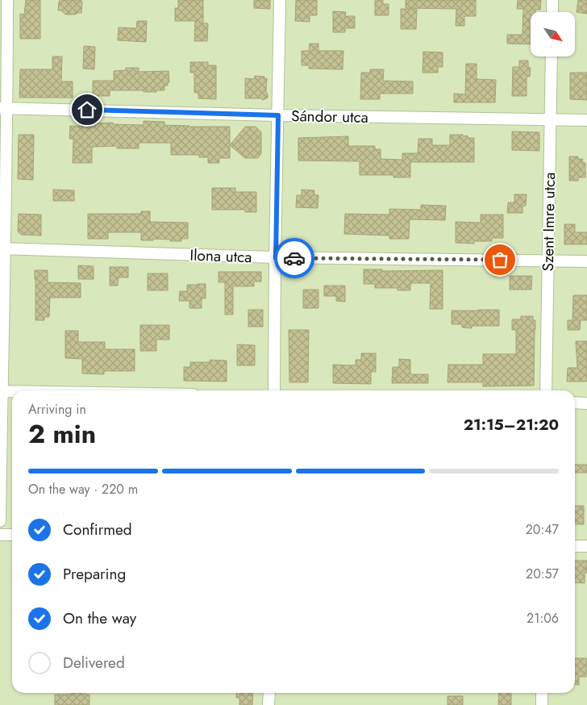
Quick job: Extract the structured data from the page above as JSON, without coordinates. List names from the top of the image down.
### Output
{
  "streets": {
    "street": ["Sándor utca", "Szent Imre utca", "Ilona utca"]
  },
  "crossings": [
    ["Sándor utca", "Szent Imre utca"],
    ["Szent Imre utca", "Ilona utca"]
  ],
  "north": "bottom right",
  "page": {
    "heading": ["2 min", "Arriving in", "21:15–21:20"],
    "bar": "On the way · 220 m",
    "list": [
      ["Confirmed", "20:47"],
      ["Preparing", "20:57"],
      ["On the way", "21:06"],
      "Delivered"
    ]
  }
}
